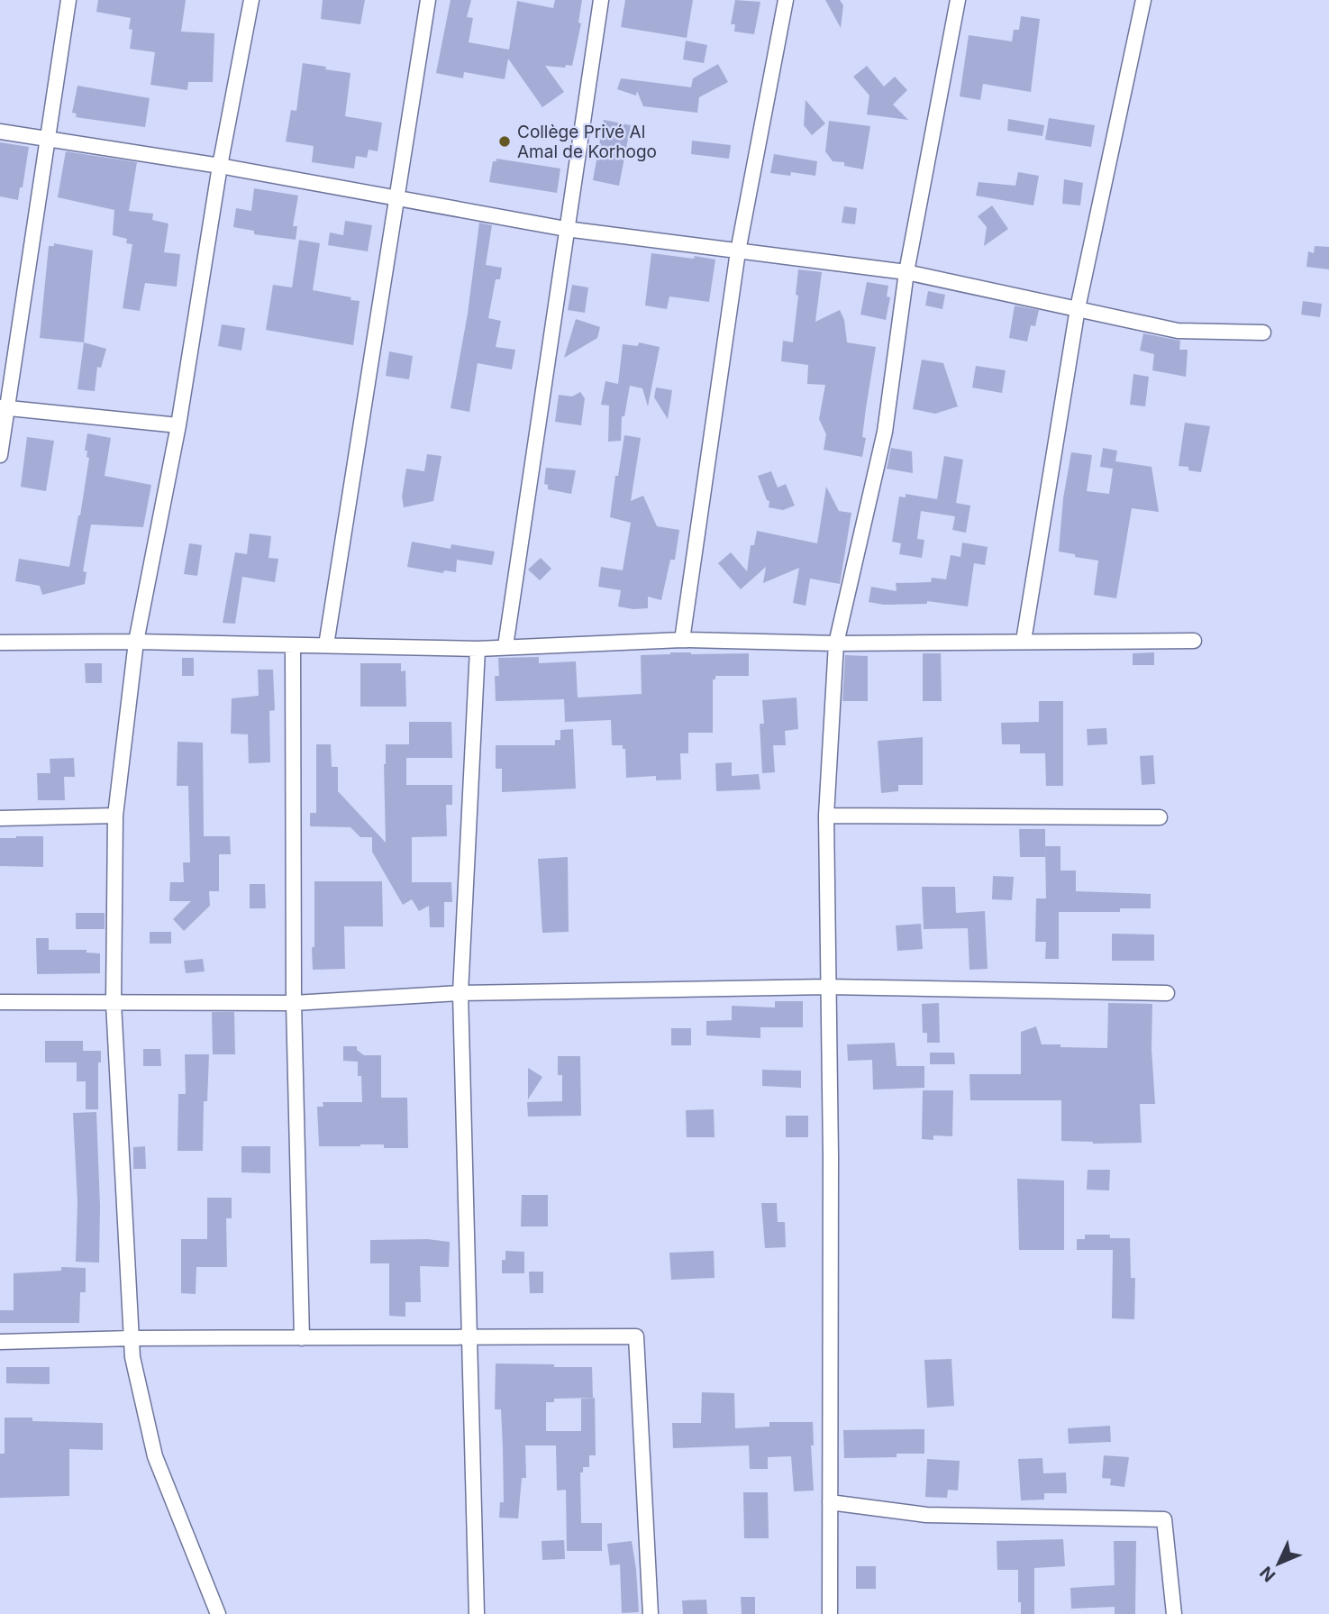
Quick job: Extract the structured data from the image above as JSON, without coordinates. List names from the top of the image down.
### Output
{
  "places": ["Collège Privé Al Amal de Korhogo"],
  "north": "bottom left"
}
